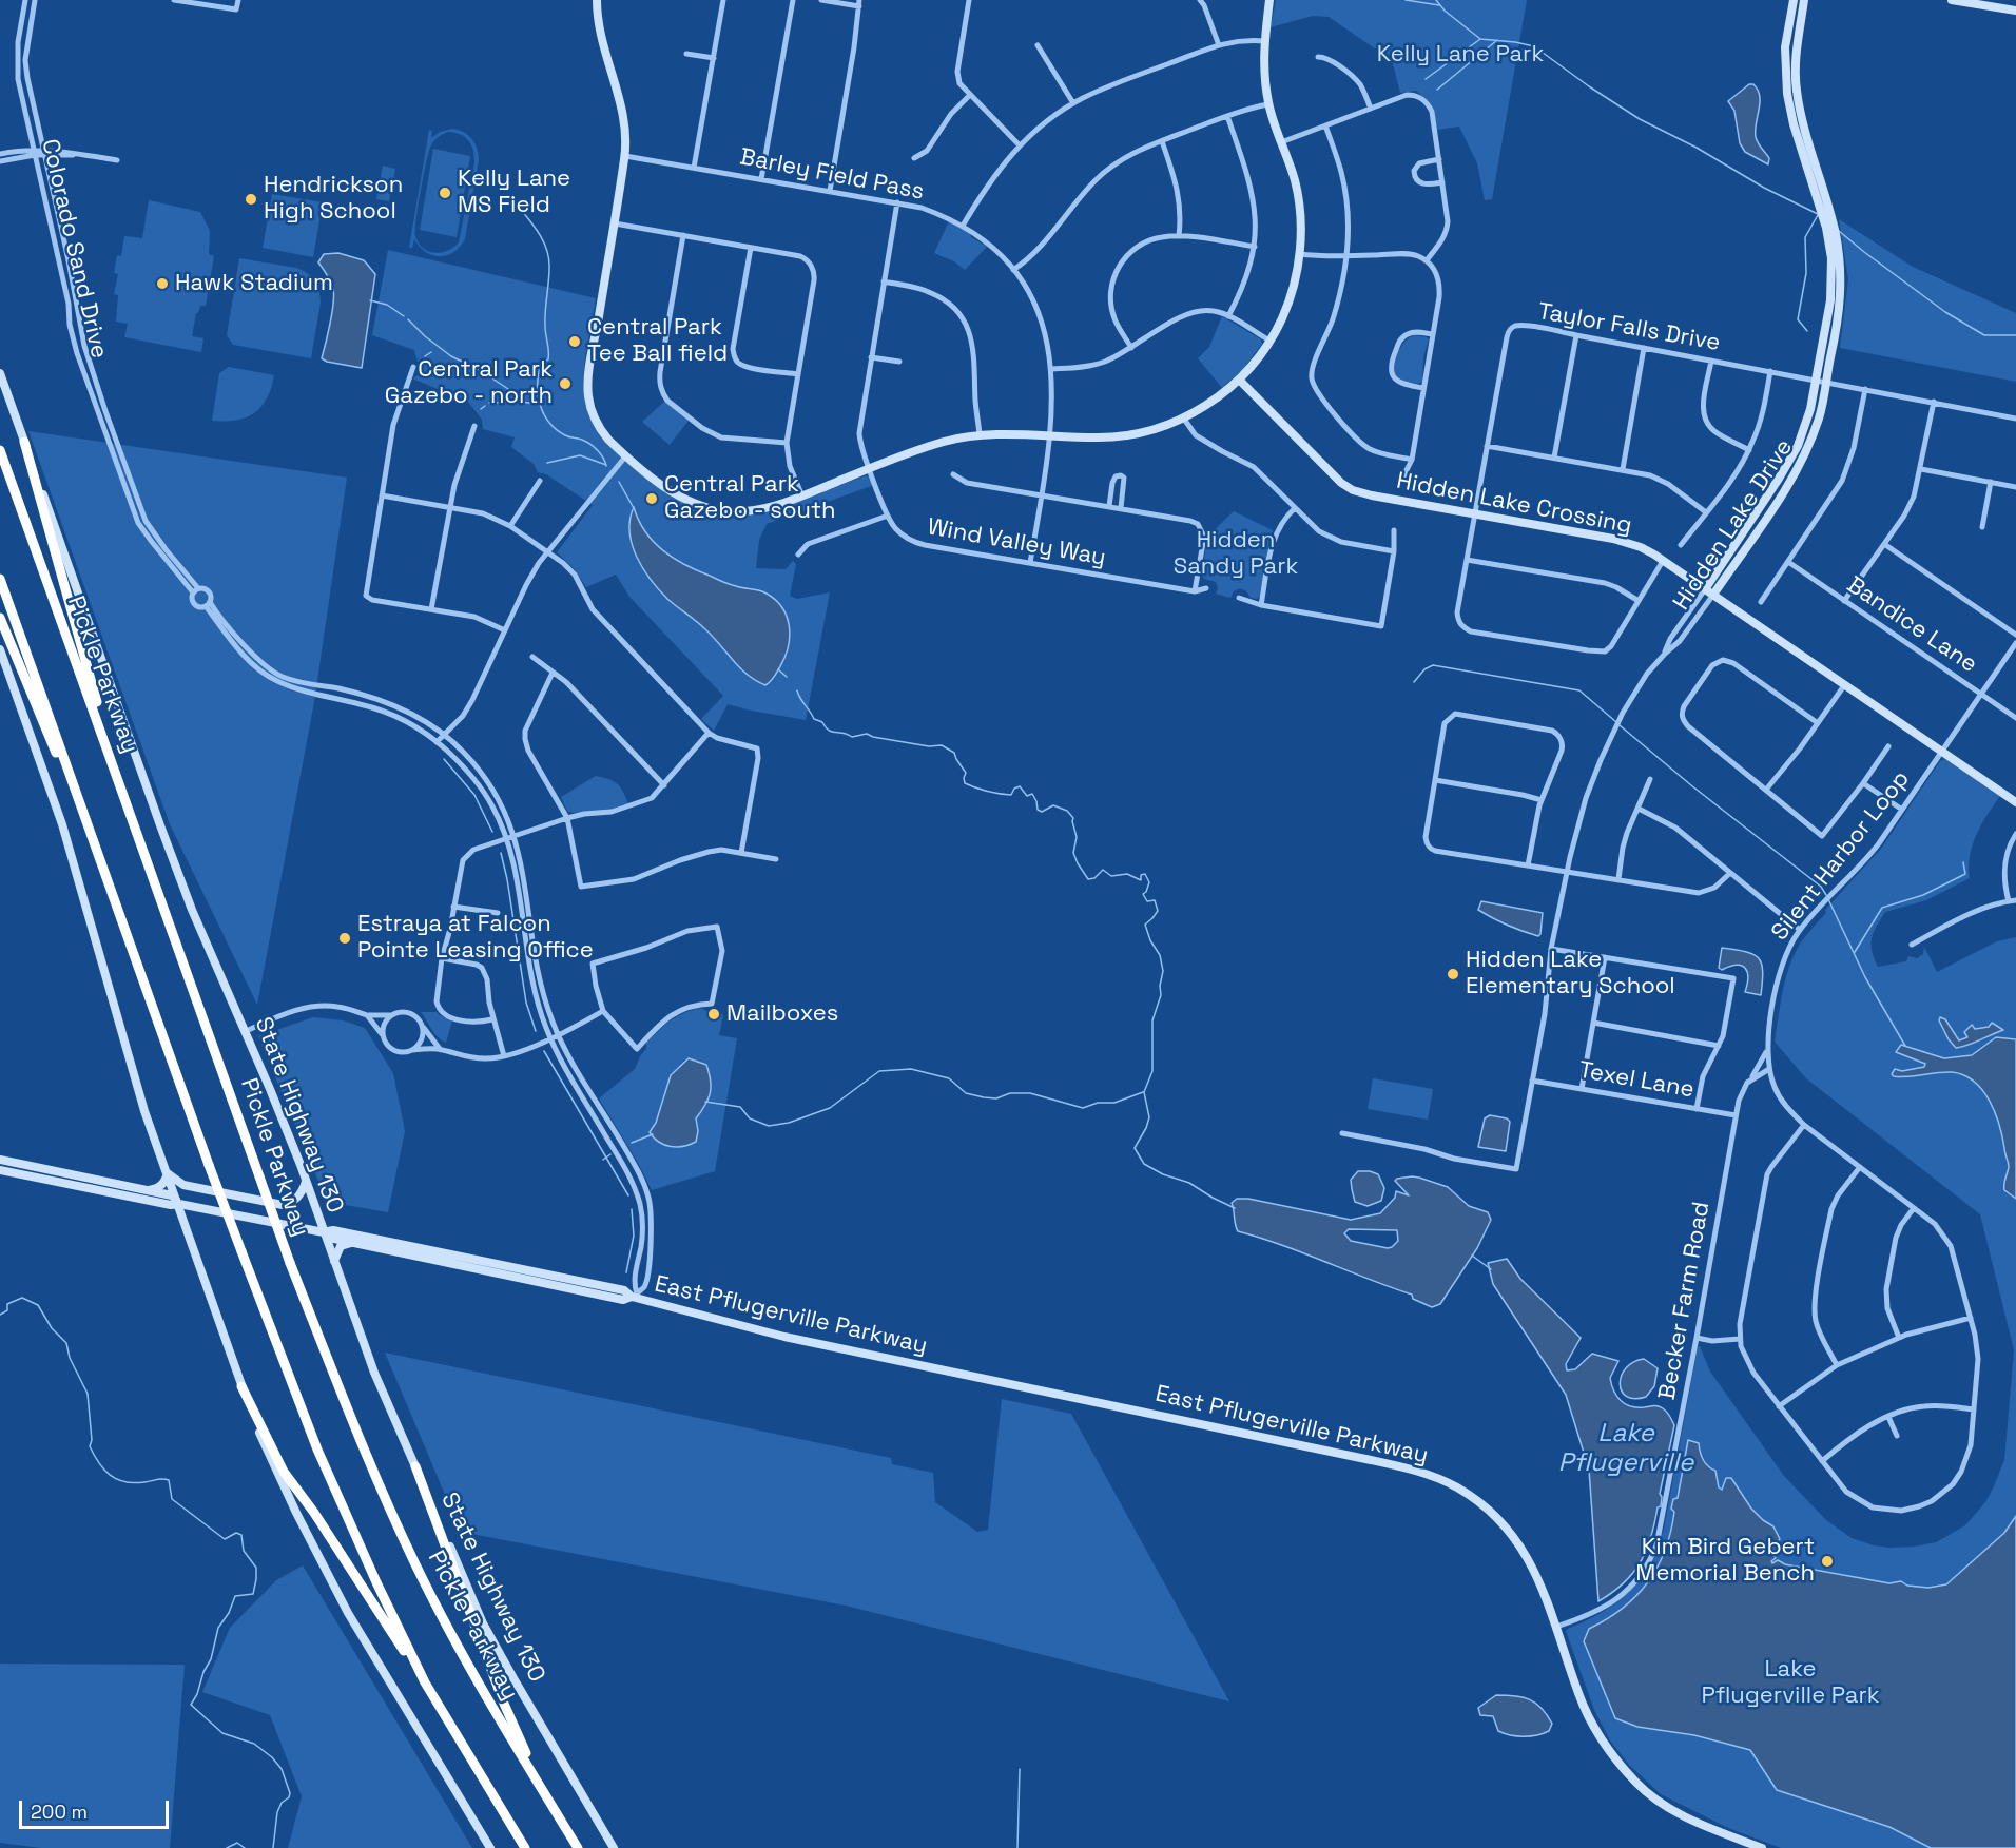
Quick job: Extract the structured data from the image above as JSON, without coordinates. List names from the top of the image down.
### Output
{
  "streets": {
    "highway": ["Pickle Parkway"],
    "street": [
      "Barley Field Pass",
      "Colorado Sand Drive",
      "Taylor Falls Drive",
      "Hidden Lake Crossing",
      "Hidden Lake Drive",
      "Wind Valley Way",
      "Bandice Lane",
      "Silent Harbor Loop",
      "Texel Lane",
      "State Highway 130",
      "Becker Farm Road",
      "East Pflugerville Parkway"
    ]
  },
  "crossings": [
    ["Barley Field Pass", "Wind Valley Way"],
    ["Taylor Falls Drive", "Hidden Lake Crossing"],
    ["Taylor Falls Drive", "Hidden Lake Drive"],
    ["Hidden Lake Crossing", "Hidden Lake Drive"],
    ["Hidden Lake Crossing", "Silent Harbor Loop"],
    ["Hidden Lake Drive", "Texel Lane"],
    ["Bandice Lane", "Silent Harbor Loop"],
    ["Silent Harbor Loop", "Becker Farm Road"],
    ["Texel Lane", "Becker Farm Road"],
    ["State Highway 130", "East Pflugerville Parkway"],
    ["Becker Farm Road", "East Pflugerville Parkway"]
  ],
  "water": ["Lake Pflugerville"],
  "parks": ["Kelly Lane Park", "Hidden Sandy Park", "Lake Pflugerville Park"],
  "places": [
    "Kelly Lane MS Field",
    "Hendrickson High School",
    "Hawk Stadium",
    "Central Park Tee Ball field",
    "Central Park Gazebo - north",
    "Central Park Gazebo - south",
    "Estraya at Falcon Pointe Leasing Office",
    "Hidden Lake Elementary School",
    "Mailboxes",
    "Kim Bird Gebert Memorial Bench"
  ],
  "scale_bar": "200 m"
}
